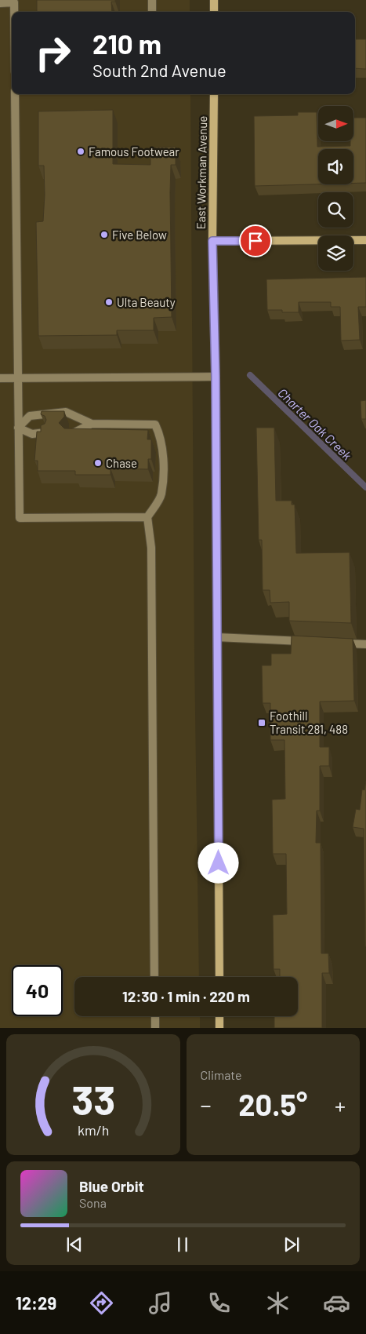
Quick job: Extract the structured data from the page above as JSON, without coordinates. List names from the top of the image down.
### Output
{
  "streets": {
    "street": ["East Workman Avenue"]
  },
  "water": ["Charter Oak Creek"],
  "places": {
    "other": [
      "Famous Footwear",
      "Five Below",
      "Ulta Beauty",
      "Chase"
    ],
    "transit": ["Foothill Transit 281, 488"]
  },
  "north": "right",
  "page": {
    "turn": ["210 m", "South 2nd Avenue"],
    "limit": "40",
    "trip": "12:30 · 1 min · 220 m",
    "tile": "Climate",
    "heat": ["−", "20.5°", "+"],
    "song": ["Blue Orbit", "Sona"],
    "tabs": "12:29",
    "gauge": ["33", "km/h"]
  }
}
